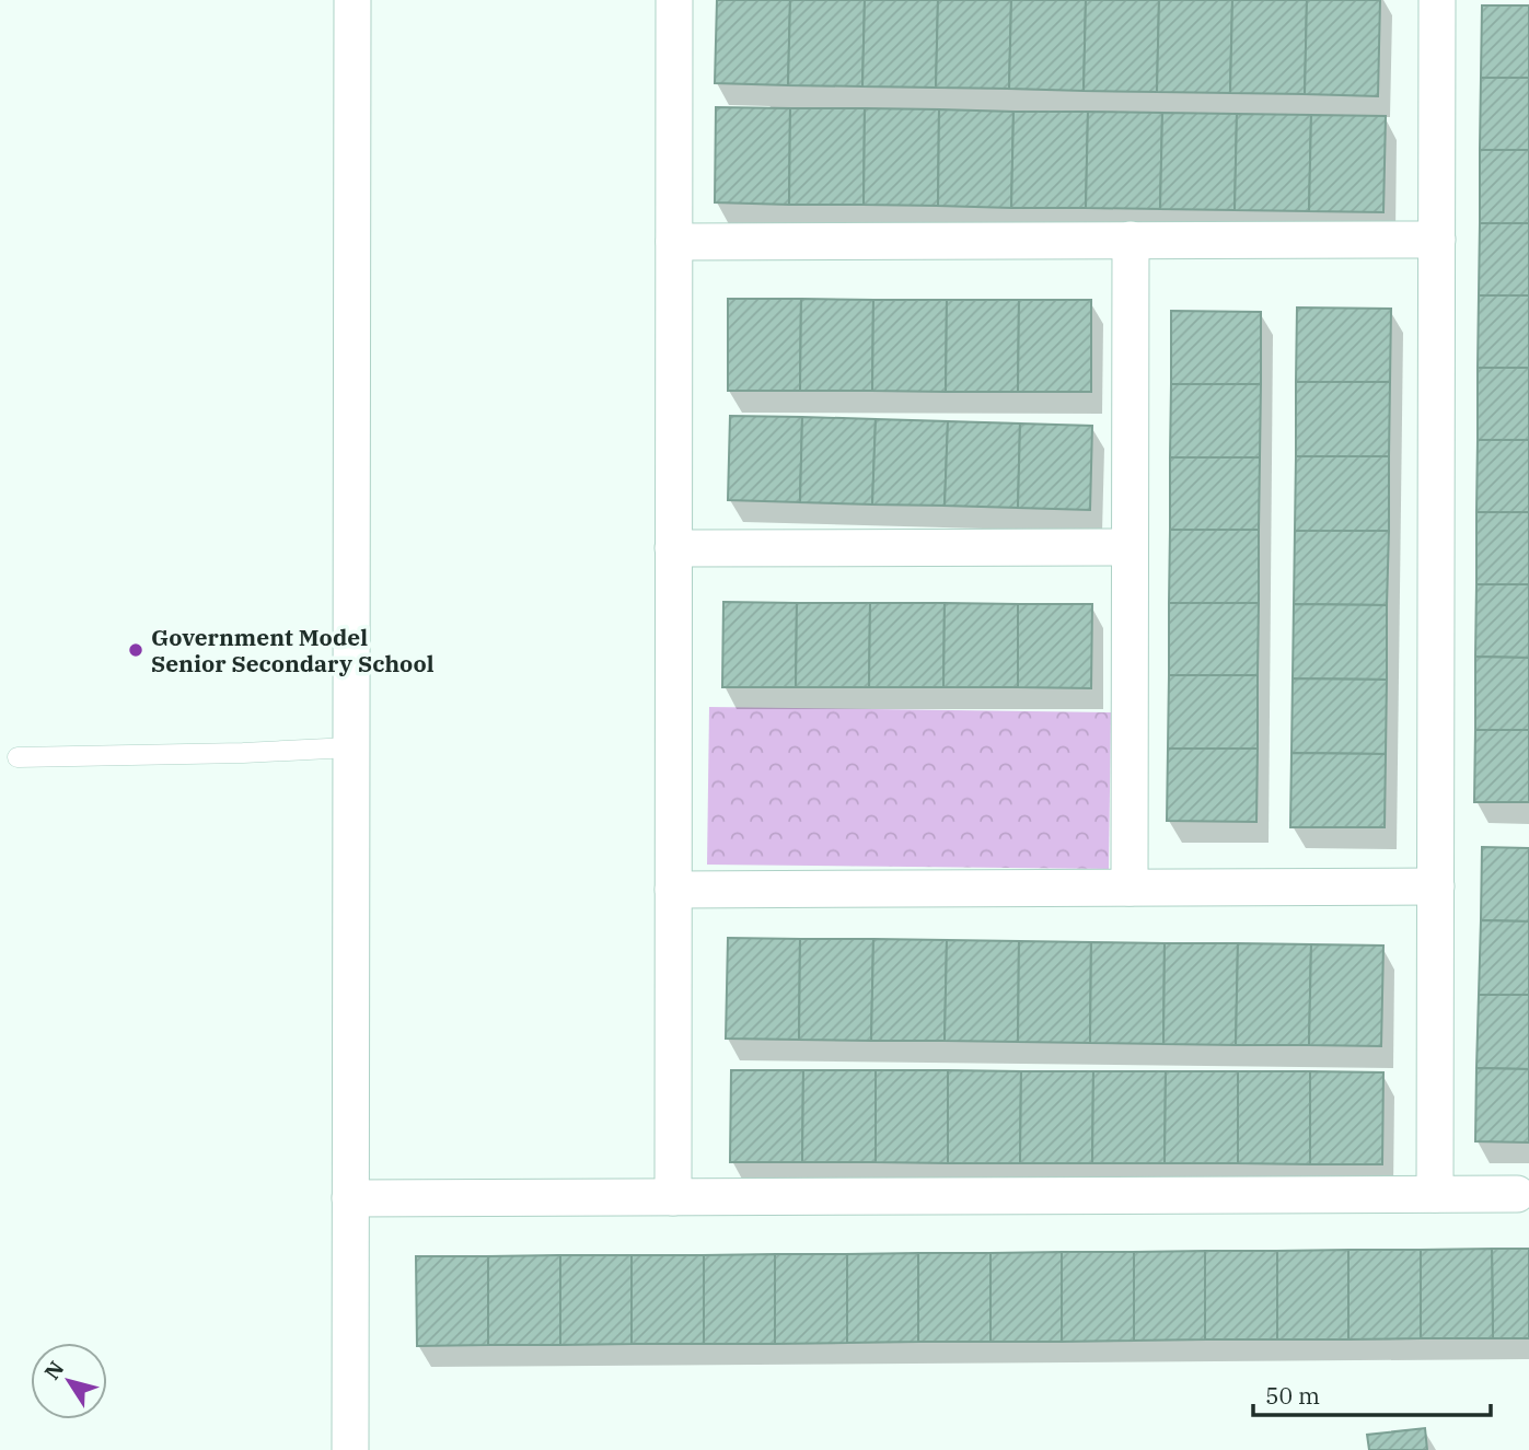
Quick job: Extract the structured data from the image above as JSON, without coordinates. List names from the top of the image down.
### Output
{
  "places": ["Government Model Senior Secondary School"],
  "scale_bar": "50 m",
  "north": "top left"
}
